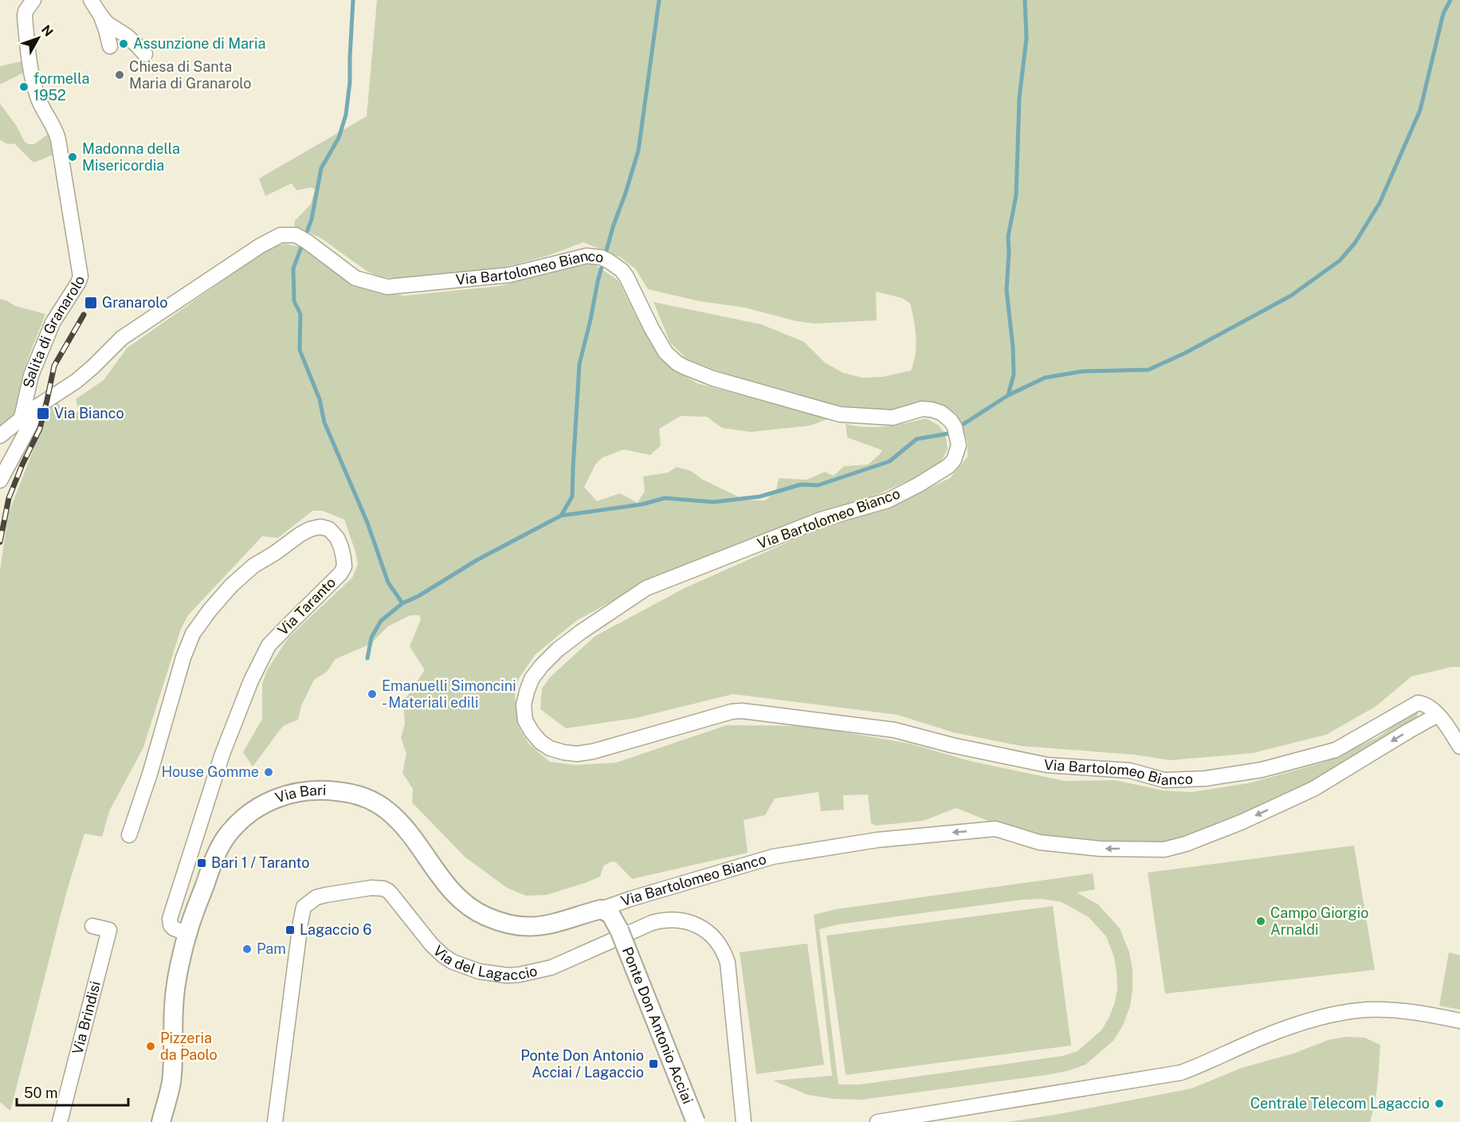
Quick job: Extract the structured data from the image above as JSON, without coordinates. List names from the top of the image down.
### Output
{
  "streets": {
    "street": [
      "Via Bartolomeo Bianco",
      "Salita di Granarolo",
      "Via Taranto",
      "Via Bari",
      "Via del Lagaccio",
      "Via Brindisi",
      "Ponte Don Antonio Acciai"
    ]
  },
  "crossings": [
    ["Via Bartolomeo Bianco", "Salita di Granarolo"],
    ["Via Bartolomeo Bianco", "Via Bari"],
    ["Via Bartolomeo Bianco", "Ponte Don Antonio Acciai"],
    ["Via Taranto", "Via Bari"],
    ["Via Bari", "Ponte Don Antonio Acciai"]
  ],
  "places": {
    "other": [
      "Assunzione di Maria",
      "Chiesa di Santa Maria di Granarolo",
      "formella 1952",
      "Madonna della Misericordia",
      "Emanuelli Simoncini - Materiali edili",
      "House Gomme",
      "Campo Giorgio Arnaldi",
      "Pam",
      "Pizzeria da Paolo",
      "Centrale Telecom Lagaccio"
    ],
    "transit": [
      "Granarolo",
      "Via Bianco",
      "Bari 1 / Taranto",
      "Lagaccio 6",
      "Ponte Don Antonio Acciai / Lagaccio"
    ]
  },
  "scale_bar": "50 m",
  "north": "top right"
}
